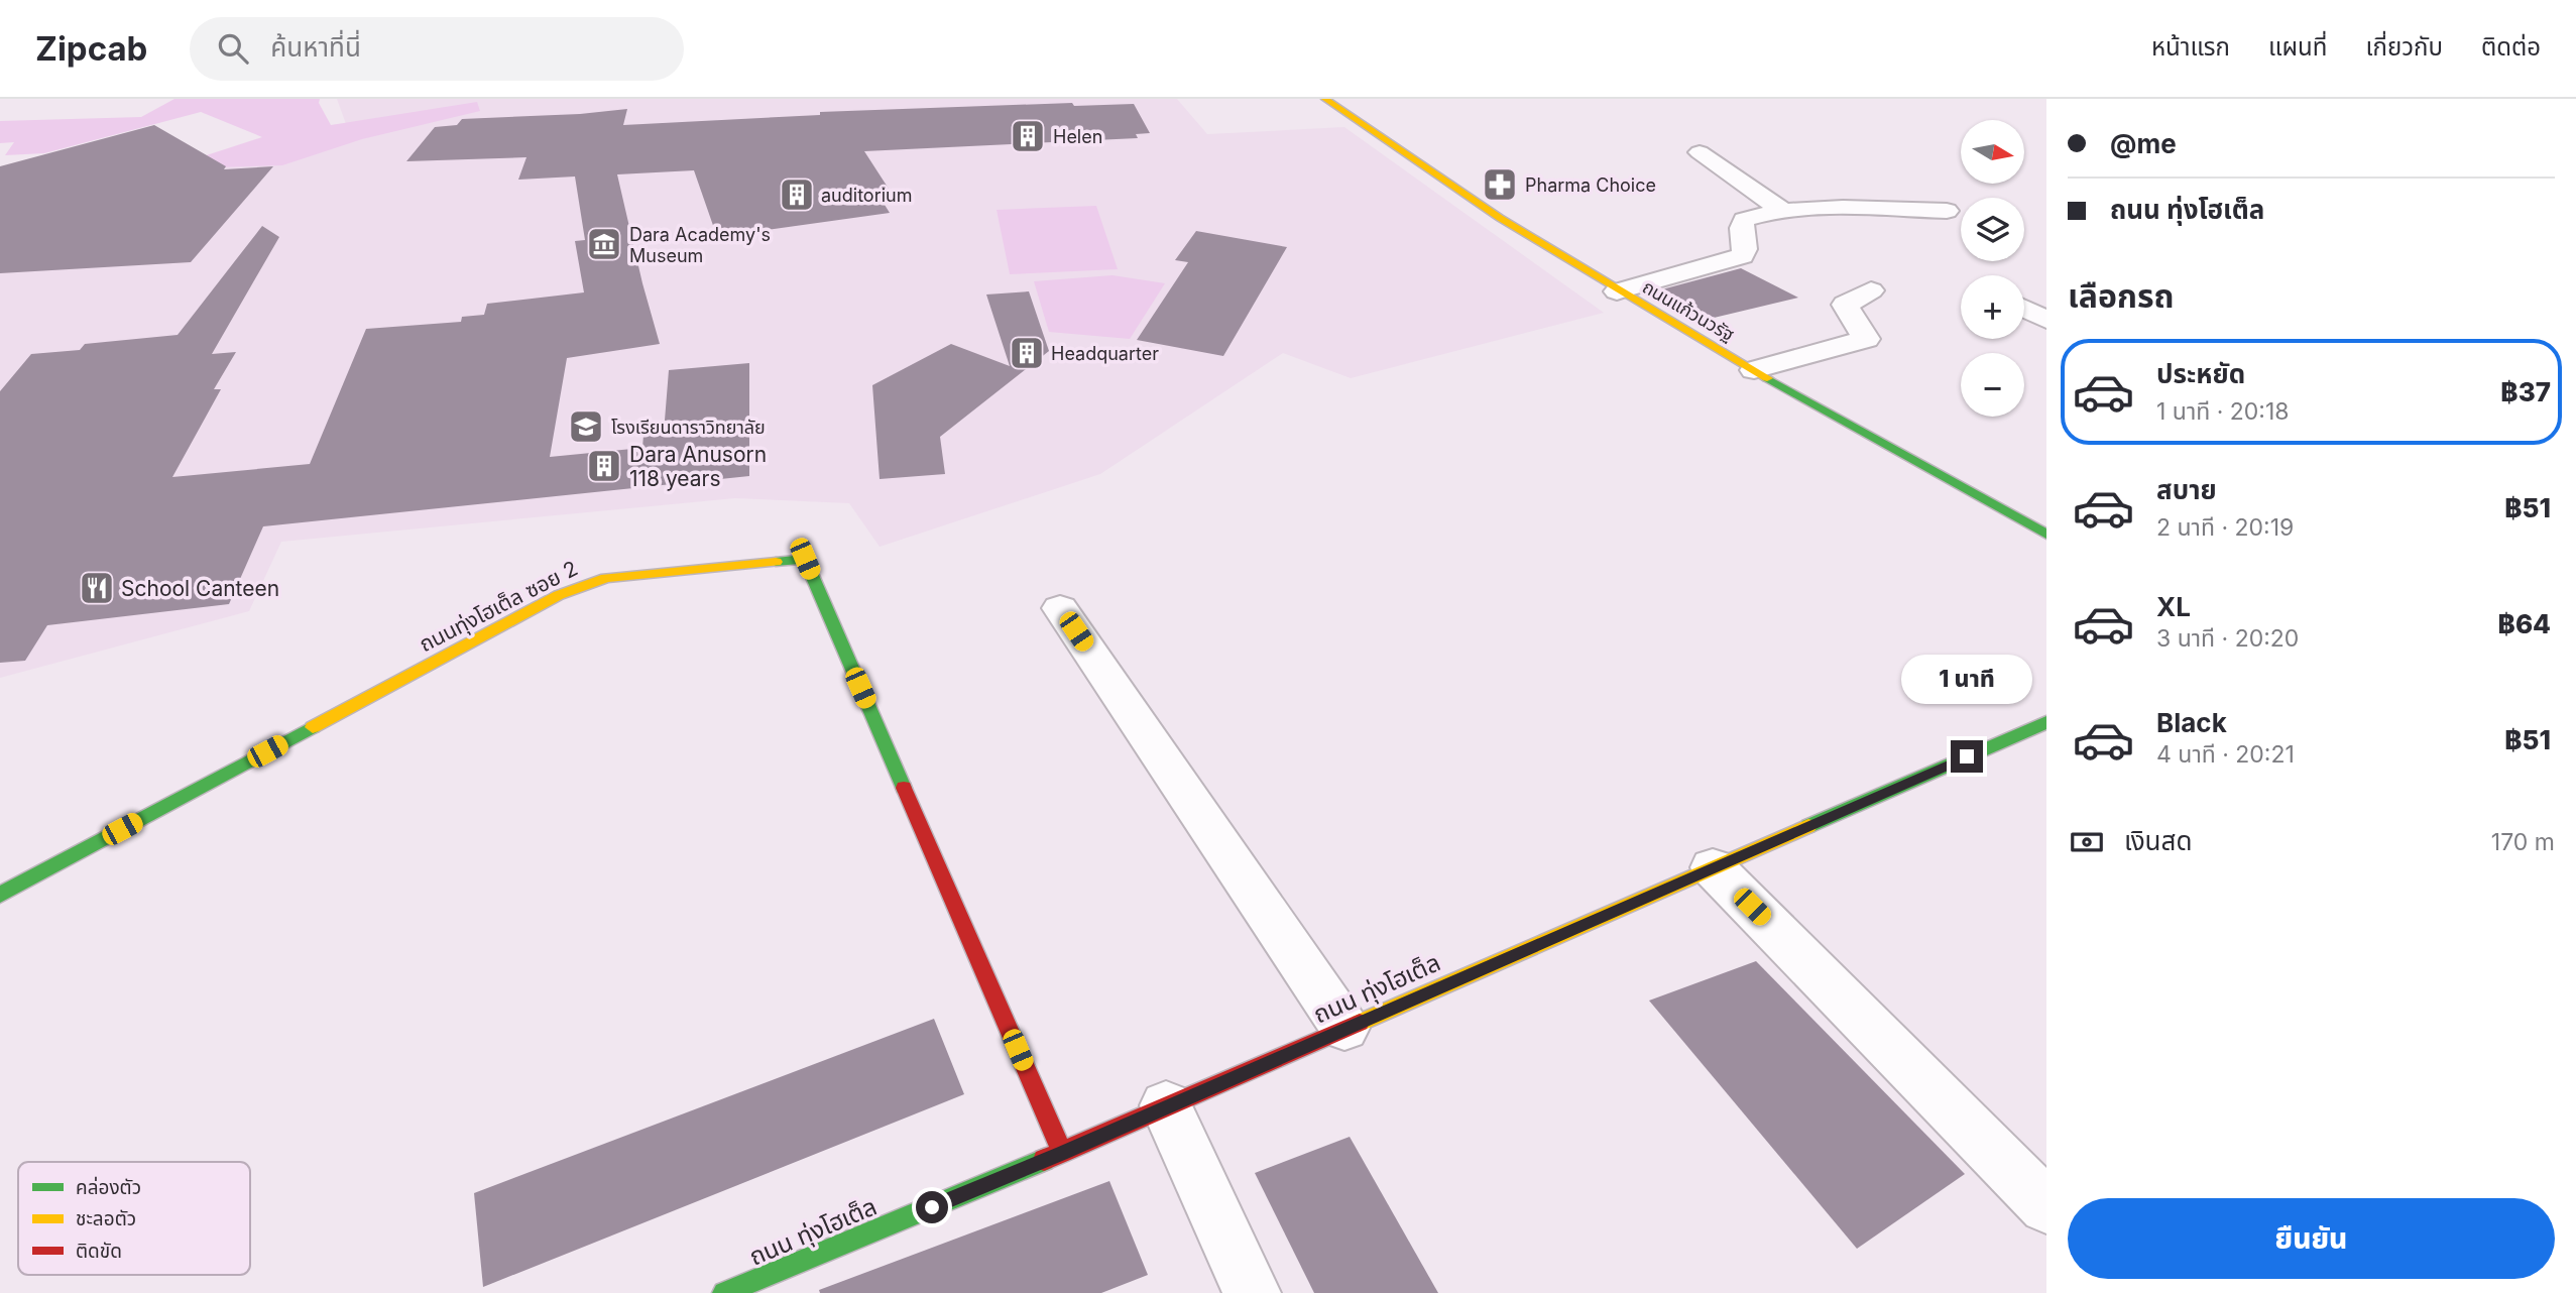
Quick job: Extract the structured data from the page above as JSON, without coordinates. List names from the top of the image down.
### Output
{
  "streets": {
    "street": ["ถนนแก้วนวรัฐ", "ถนนทุ่งโฮเต็ล ซอย 2", "ถนน ทุ่งโฮเต็ล"]
  },
  "crossings": [
    ["ถนนทุ่งโฮเต็ล ซอย 2", "ถนน ทุ่งโฮเต็ล"]
  ],
  "places": {
    "building": [
      "Helen",
      "auditorium",
      "Headquarter",
      "Dara Anusorn 118 years"
    ],
    "pharmacy": ["Pharma Choice"],
    "museum": ["Dara Academy's Museum"],
    "school or university": ["โรงเรียนดาราวิทยาลัย"],
    "restaurant": ["School Canteen"]
  },
  "legend": ["คล่องตัว", "ชะลอตัว", "ติดขัด"],
  "north": "right",
  "page": {
    "header": "Zipcab",
    "search": "ค้นหาที่นี่",
    "nav": [
      "หน้าแรก",
      "แผนที่",
      "เกี่ยวกับ",
      "ติดต่อ"
    ],
    "banner": ["@me", "ถนน ทุ่งโฮเต็ล"],
    "map_buttons": ["+", "−"],
    "heading": "เลือกรถ",
    "list": [
      {
        "name": "ประหยัด",
        "note": "1 นาที · 20:18",
        "value": "฿37"
      },
      {
        "name": "สบาย",
        "note": "2 นาที · 20:19",
        "value": "฿51"
      },
      {
        "name": "XL",
        "note": "3 นาที · 20:20",
        "value": "฿64"
      },
      {
        "name": "Black",
        "note": "4 นาที · 20:21",
        "value": "฿51"
      }
    ],
    "bubble": "1 นาที",
    "pay": ["เงินสด", "170 m"],
    "buttons": "ยืนยัน"
  }
}
